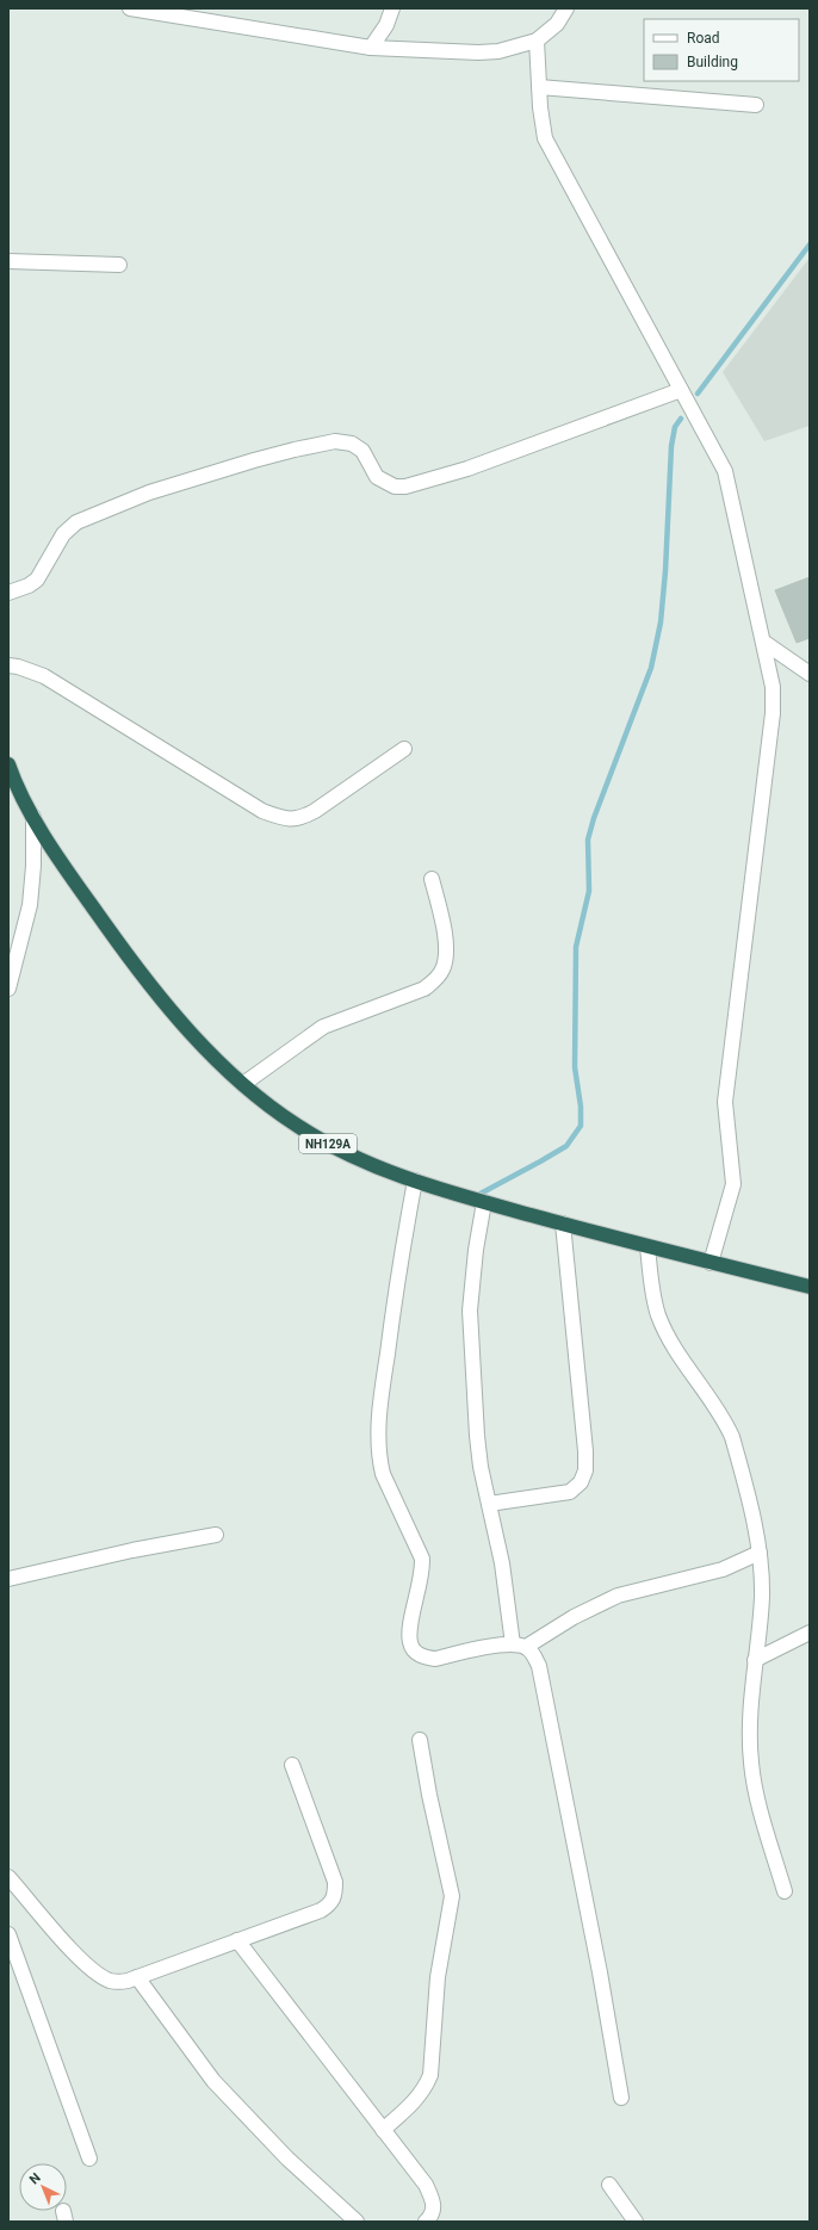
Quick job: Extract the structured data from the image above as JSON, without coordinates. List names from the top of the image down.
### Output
{
  "streets": {
    "highway": ["NH129A"]
  },
  "legend": ["Road", "Building"],
  "north": "top left"
}
